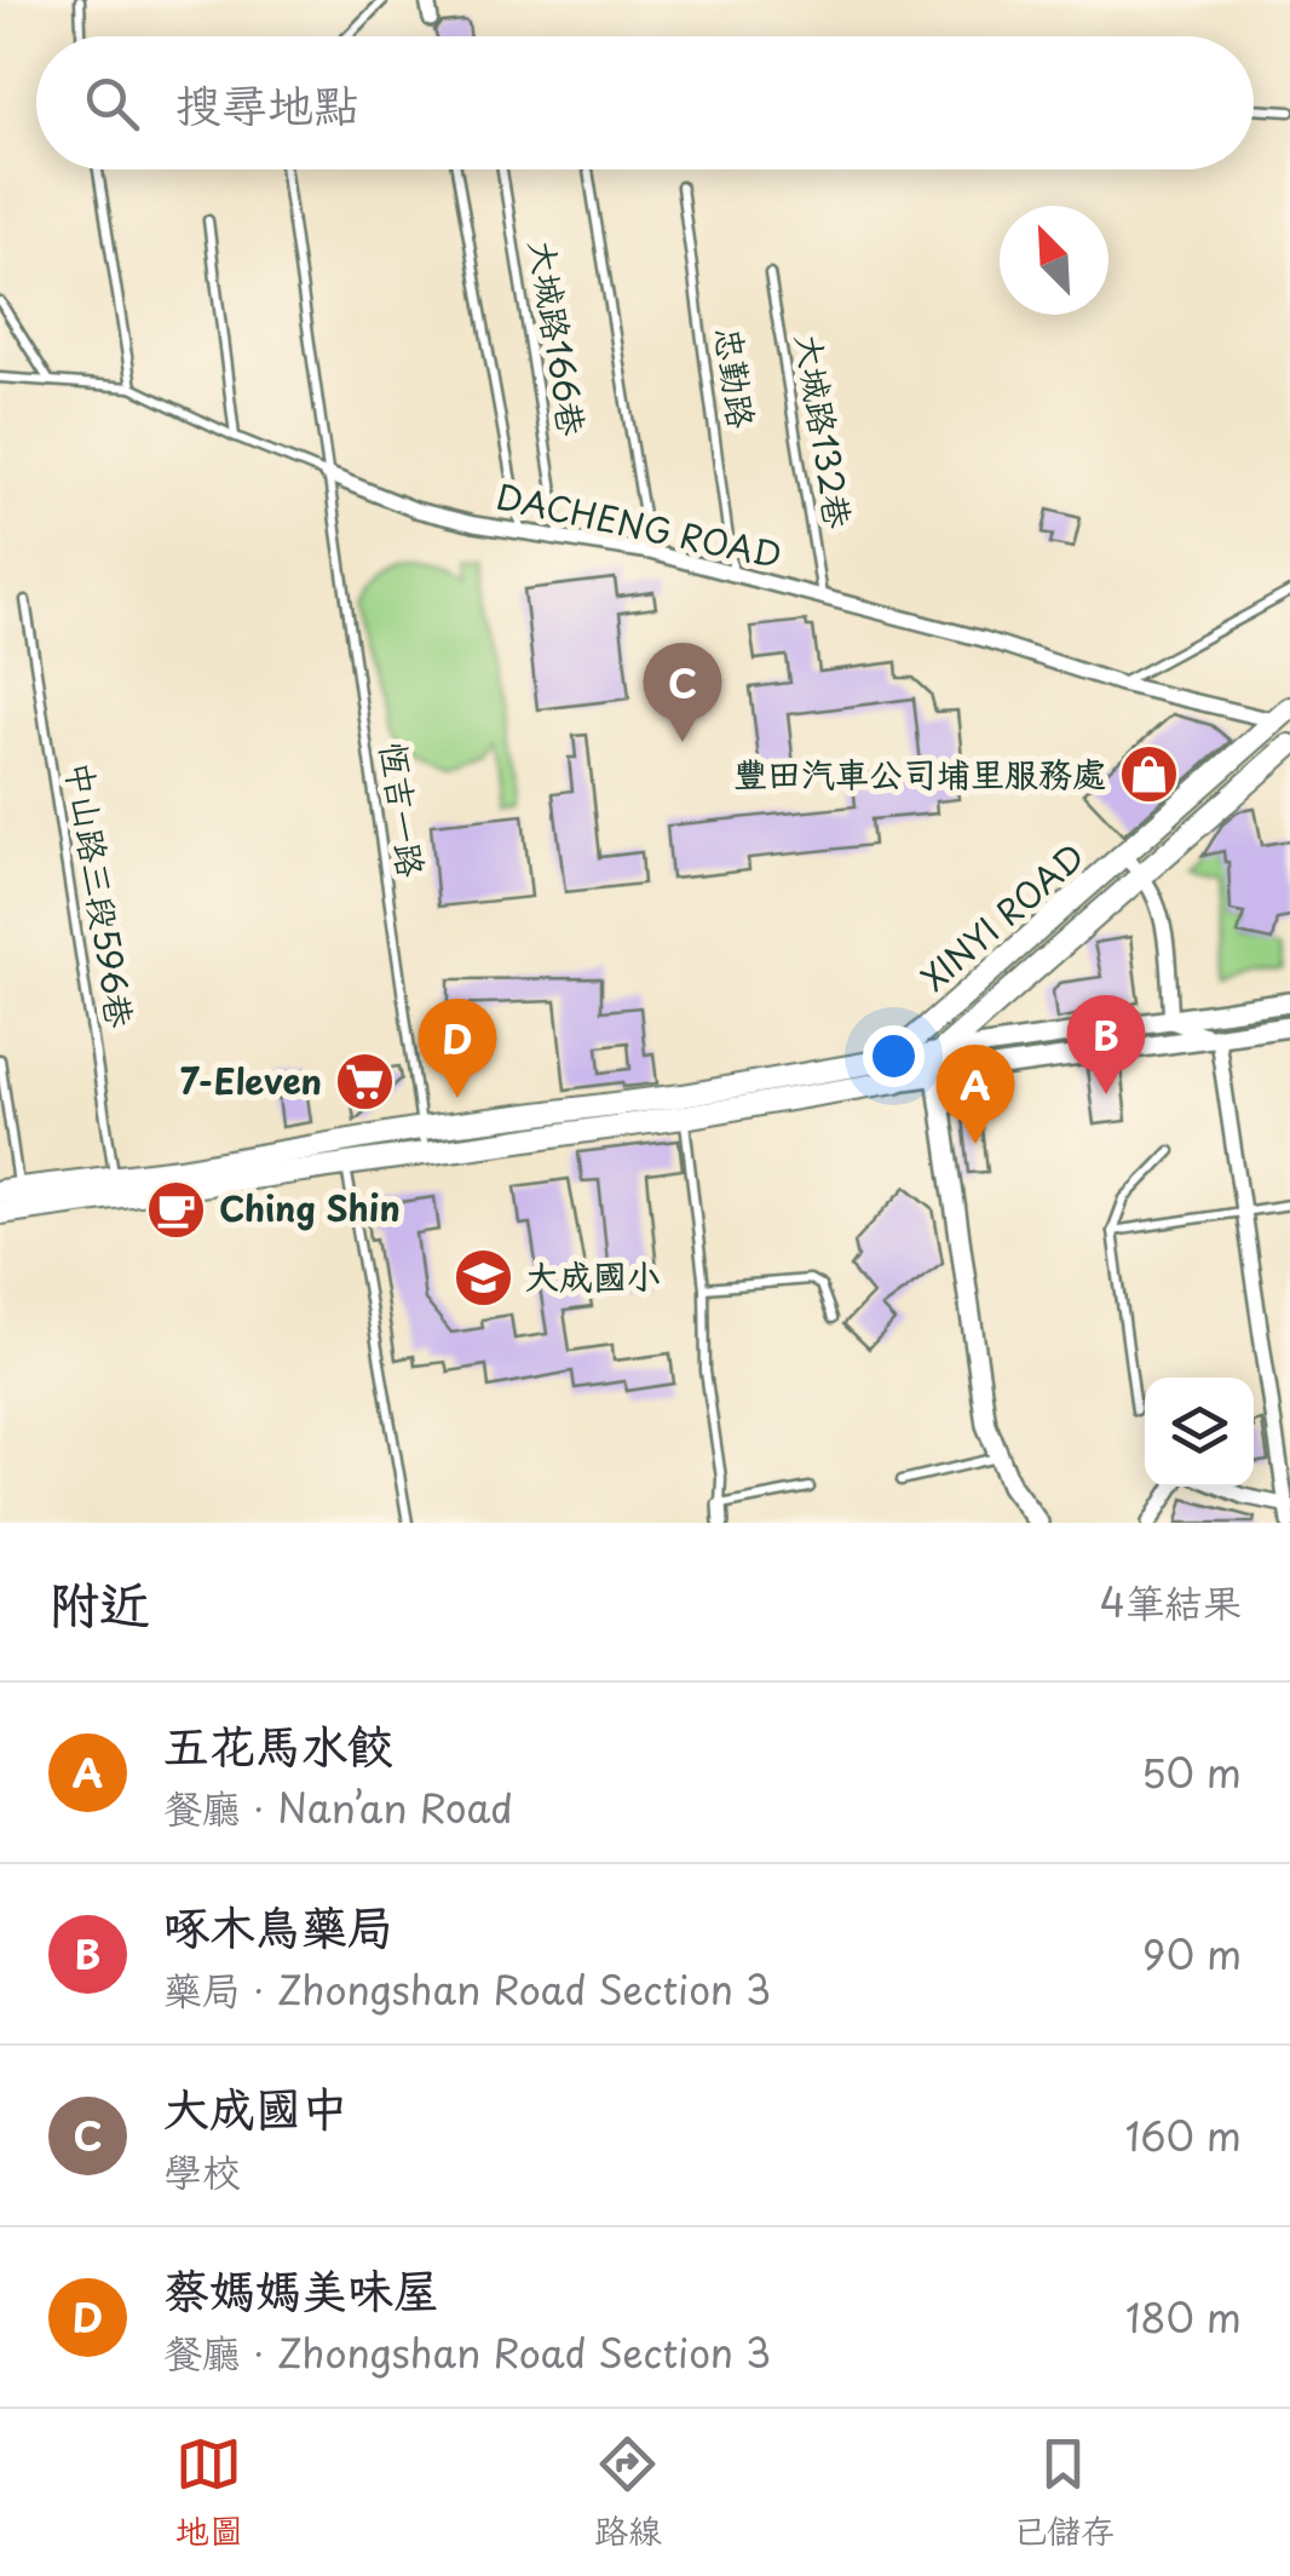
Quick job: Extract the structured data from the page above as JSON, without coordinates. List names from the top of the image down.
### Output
{
  "streets": {
    "main road": ["XINYI ROAD"],
    "street": ["DACHENG ROAD"],
    "lane": [
      "大城路166巷",
      "忠勤路",
      "大城路132巷",
      "恆吉一路",
      "中山路三段596巷"
    ]
  },
  "crossings": [
    ["大城路166巷", "DACHENG ROAD"],
    ["忠勤路", "DACHENG ROAD"],
    ["大城路132巷", "DACHENG ROAD"],
    ["DACHENG ROAD", "恆吉一路"],
    ["DACHENG ROAD", "XINYI ROAD"]
  ],
  "places": {
    "shop": ["豐田汽車公司埔里服務處"],
    "supermarket": ["7-Eleven"],
    "cafe": ["Ching Shin"],
    "school or university": ["大成國小"]
  },
  "north": "top left",
  "page": {
    "search": "搜尋地點",
    "pins": [
      "C",
      "B",
      "D",
      "A"
    ],
    "heading": ["附近", "4筆結果"],
    "list": [
      {
        "mark": "A",
        "name": "五花馬水餃",
        "note": "餐廳 · Nan’an Road",
        "value": "50 m"
      },
      {
        "mark": "B",
        "name": "啄木鳥藥局",
        "note": "藥局 · Zhongshan Road Section 3",
        "value": "90 m"
      },
      {
        "mark": "C",
        "name": "大成國中",
        "note": "學校",
        "value": "160 m"
      },
      {
        "mark": "D",
        "name": "蔡媽媽美味屋",
        "note": "餐廳 · Zhongshan Road Section 3",
        "value": "180 m"
      }
    ],
    "nav": ["地圖", "路線", "已儲存"]
  }
}
